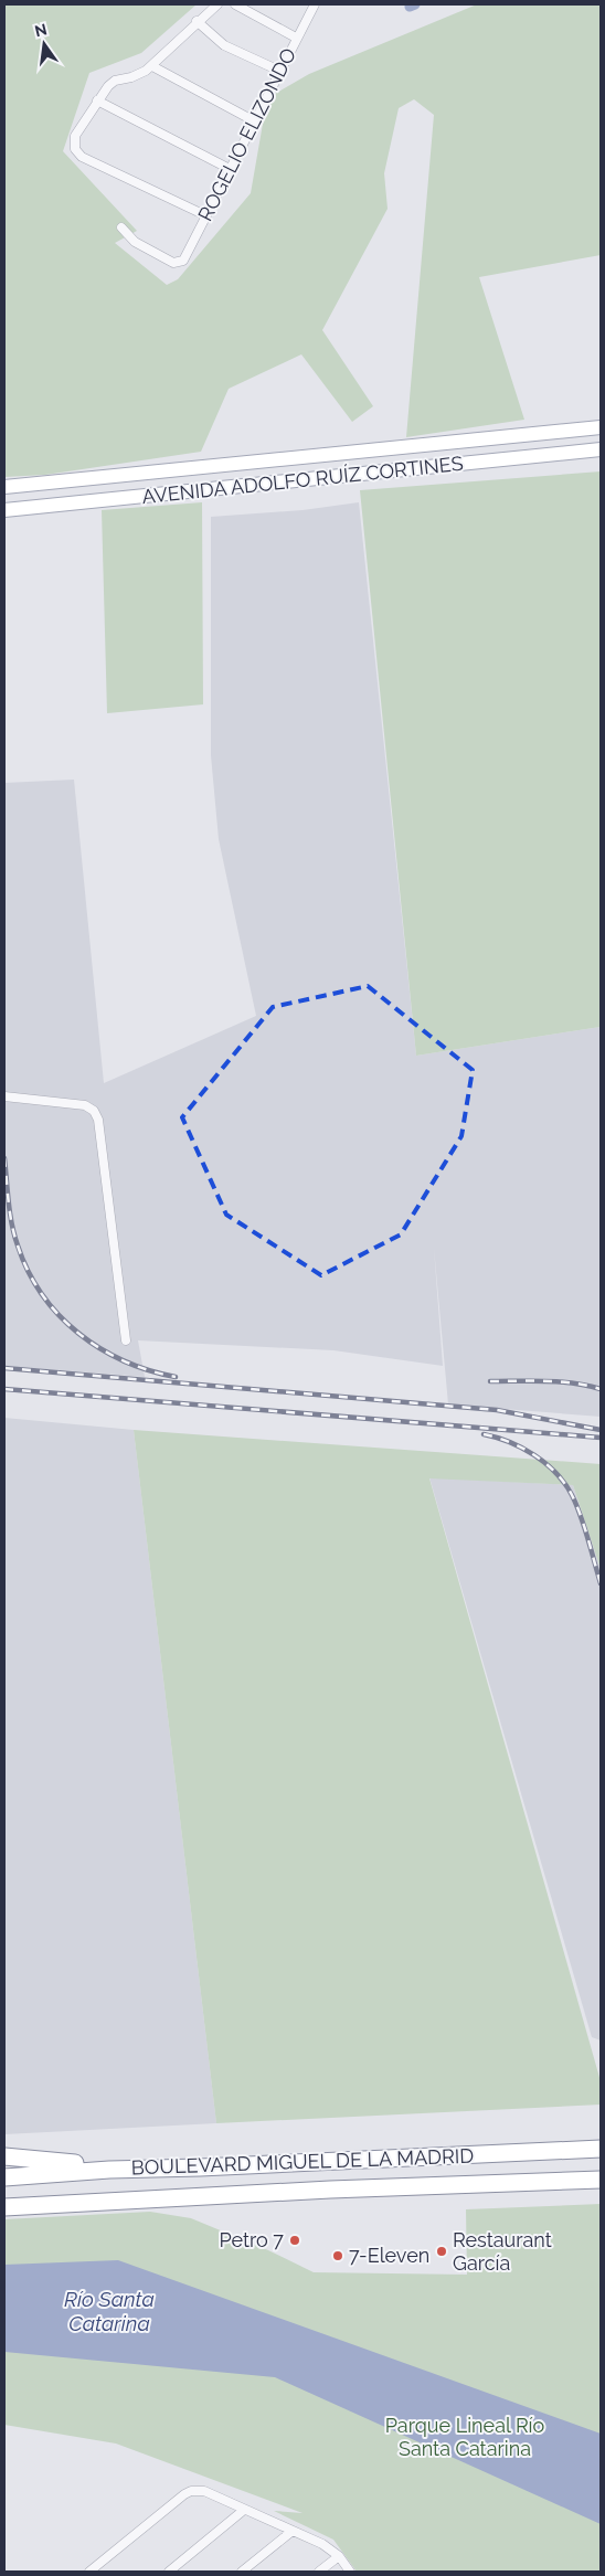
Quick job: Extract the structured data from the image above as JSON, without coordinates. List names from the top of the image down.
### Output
{
  "streets": {
    "highway": ["BOULEVARD MIGUEL DE LA MADRID"],
    "main road": ["AVENIDA ADOLFO RUÍZ CORTINES"],
    "street": ["ROGELIO ELIZONDO"]
  },
  "water": ["Río Santa Catarina"],
  "parks": ["Parque Lineal Río Santa Catarina"],
  "places": ["Petro 7", "Restaurant García", "7-Eleven"],
  "north": "top"
}
